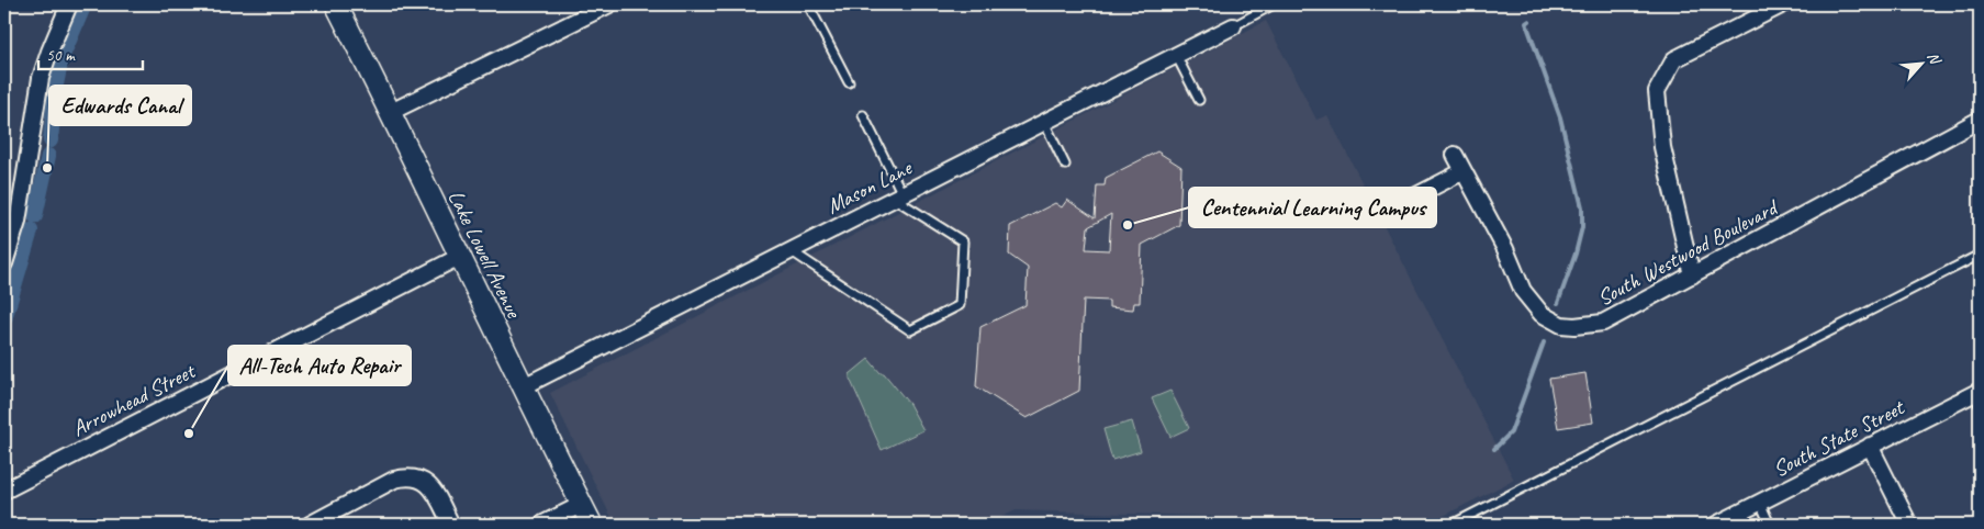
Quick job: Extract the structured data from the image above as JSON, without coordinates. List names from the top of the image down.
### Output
{
  "streets": {
    "main road": ["Lake Lowell Avenue"],
    "street": [
      "Mason Lane",
      "South Westwood Boulevard",
      "Arrowhead Street",
      "South State Street"
    ]
  },
  "crossings": [
    ["Mason Lane", "Lake Lowell Avenue"],
    ["Lake Lowell Avenue", "Arrowhead Street"]
  ],
  "places": ["Edwards Canal", "Centennial Learning Campus", "All-Tech Auto Repair"],
  "scale_bar": "50 m",
  "north": "top right"
}
